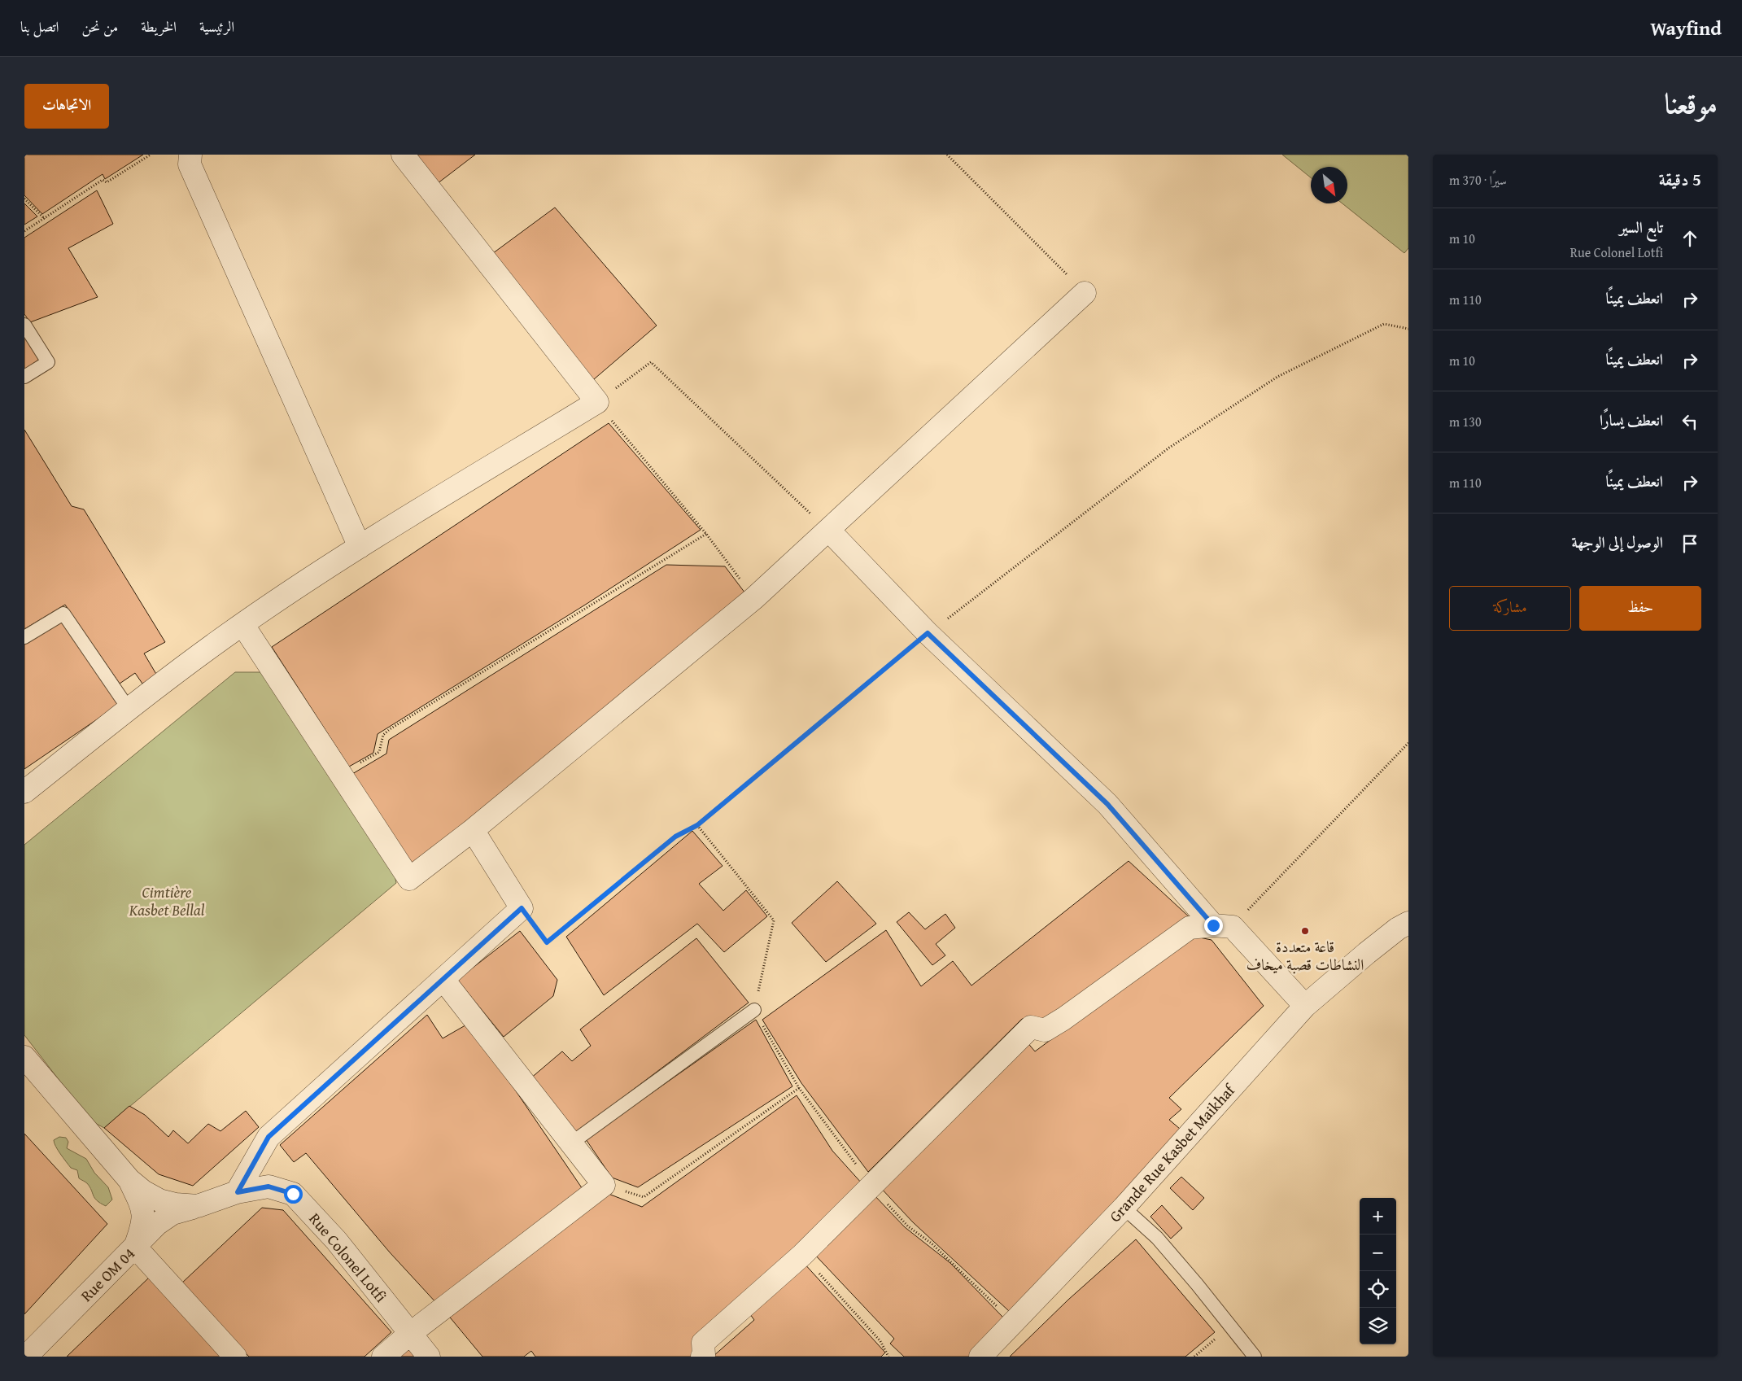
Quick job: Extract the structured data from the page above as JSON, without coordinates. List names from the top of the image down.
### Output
{
  "streets": {
    "street": ["Grande Rue Kasbet Maikhaf", "Rue Colonel Lotfi", "Rue OM 04"]
  },
  "crossings": [
    ["Rue Colonel Lotfi", "Rue OM 04"]
  ],
  "parks": ["Cimtière Kasbet Bellal"],
  "places": ["قاعة متعددة النشاطات قصبة ميخاف"],
  "north": "bottom right",
  "page": {
    "header": "Wayfind",
    "nav": [
      "الرئيسية",
      "الخريطة",
      "من نحن",
      "اتصل بنا"
    ],
    "title": "موقعنا",
    "buttons": [
      "الاتجاهات",
      ["حفظ", "مشاركة"]
    ],
    "heading": ["5 دقيقة", "سيرًا · 370 m"],
    "list": [
      ["تابع السير", "Rue Colonel Lotfi", "10 m"],
      ["انعطف يمينًا", "110 m"],
      ["انعطف يمينًا", "10 m"],
      ["انعطف يسارًا", "130 m"],
      ["انعطف يمينًا", "110 m"],
      "الوصول إلى الوجهة"
    ],
    "map_buttons": ["+", "−"]
  }
}
